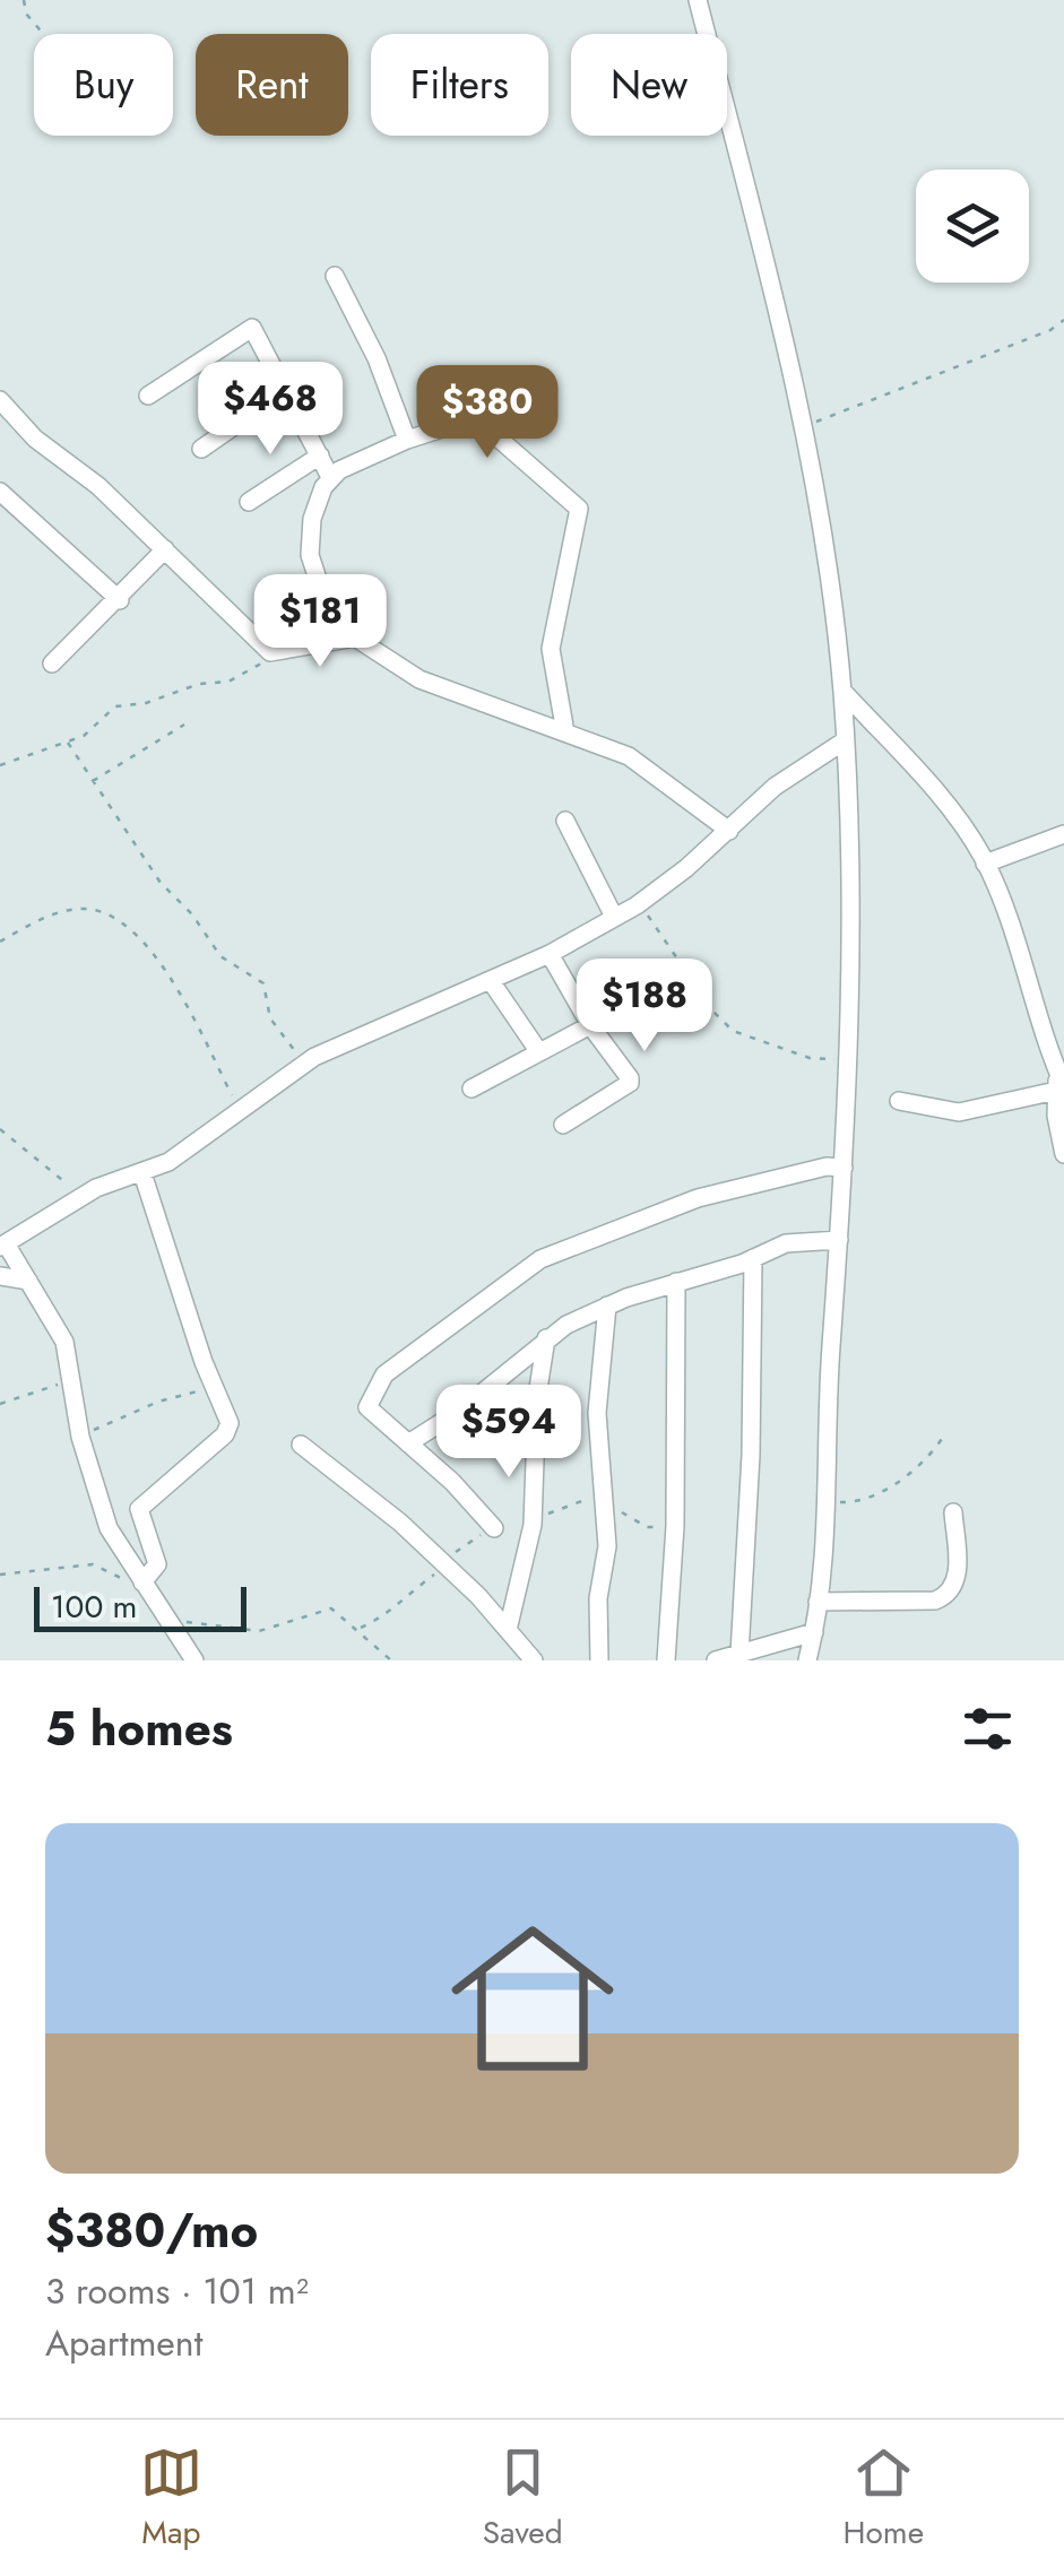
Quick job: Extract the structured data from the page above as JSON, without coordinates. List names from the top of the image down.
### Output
{
  "scale_bar": "100 m",
  "page": {
    "chip": [
      "Buy",
      "Rent",
      "Filters",
      "New"
    ],
    "price": [
      "$468",
      "$380",
      "$181",
      "$188",
      "$594"
    ],
    "scale": "100 m",
    "heading": "5 homes",
    "list": [
      {
        "name": "$380/mo",
        "note": "3 rooms · 101 m² · Apartment"
      }
    ],
    "tabs": ["Map", "Saved", "Home"]
  }
}
